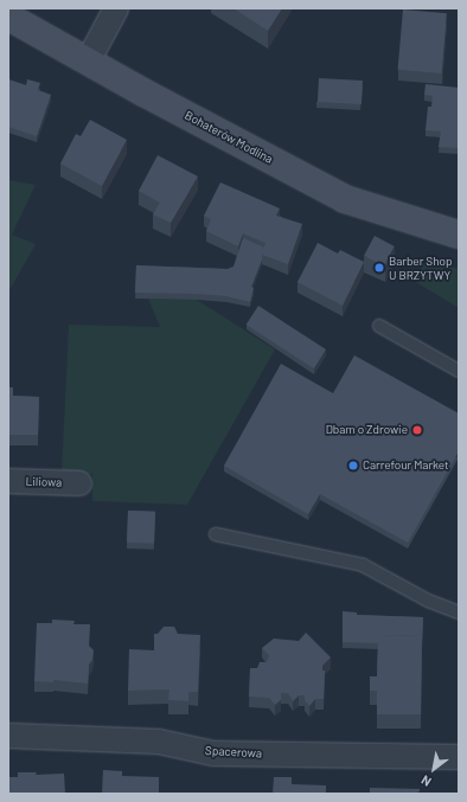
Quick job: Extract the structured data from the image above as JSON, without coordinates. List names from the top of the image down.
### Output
{
  "streets": {
    "main road": ["Bohaterów Modlina"],
    "street": ["Liliowa", "Spacerowa"]
  },
  "places": ["Barber Shop U BRZYTWY", "Dbam o Zdrowie", "Carrefour Market"],
  "north": "bottom left"
}
